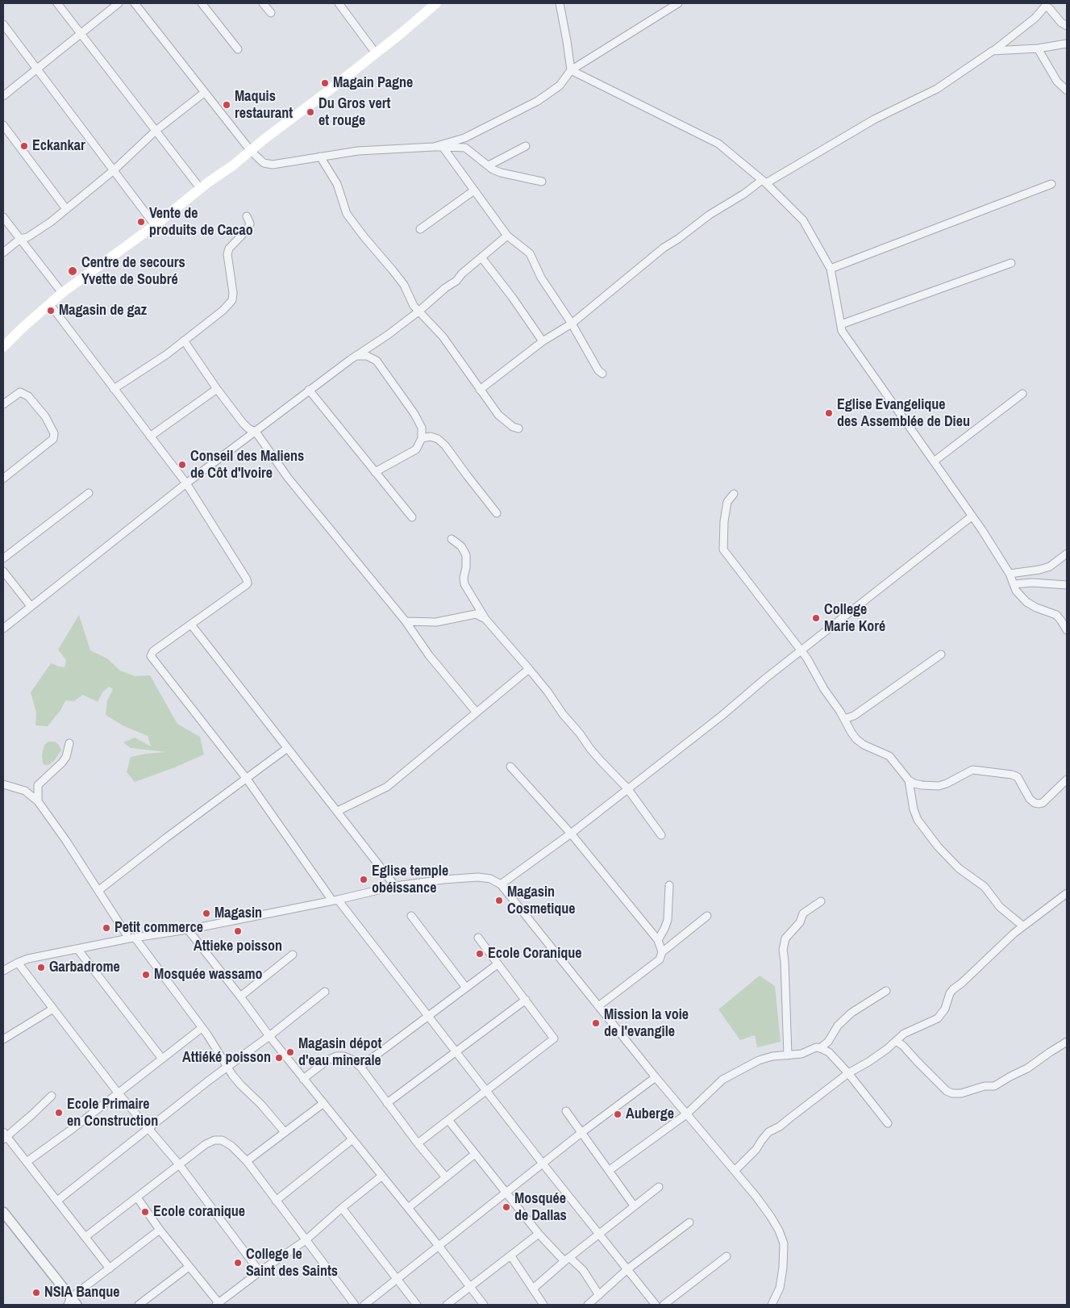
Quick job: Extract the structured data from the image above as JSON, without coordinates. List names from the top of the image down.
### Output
{
  "places": [
    "Magain Pagne",
    "Maquis restaurant",
    "Du Gros vert et rouge",
    "Eckankar",
    "Vente de produits de Cacao",
    "Centre de secours Yvette de Soubré",
    "Magasin de gaz",
    "Eglise Evangelique des Assemblée de Dieu",
    "Conseil des Maliens de Côt d'Ivoire",
    "College Marie Koré",
    "Eglise temple obéissance",
    "Magasin Cosmetique",
    "Magasin",
    "Petit commerce",
    "Attieke poisson",
    "Ecole Coranique",
    "Garbadrome",
    "Mosquée wassamo",
    "Mission la voie de l'evangile",
    "Magasin dépot d'eau minerale",
    "Attiéké poisson",
    "Ecole Primaire en Construction",
    "Auberge",
    "Mosquée de Dallas",
    "Ecole coranique",
    "College le Saint des Saints",
    "NSIA Banque"
  ]
}
